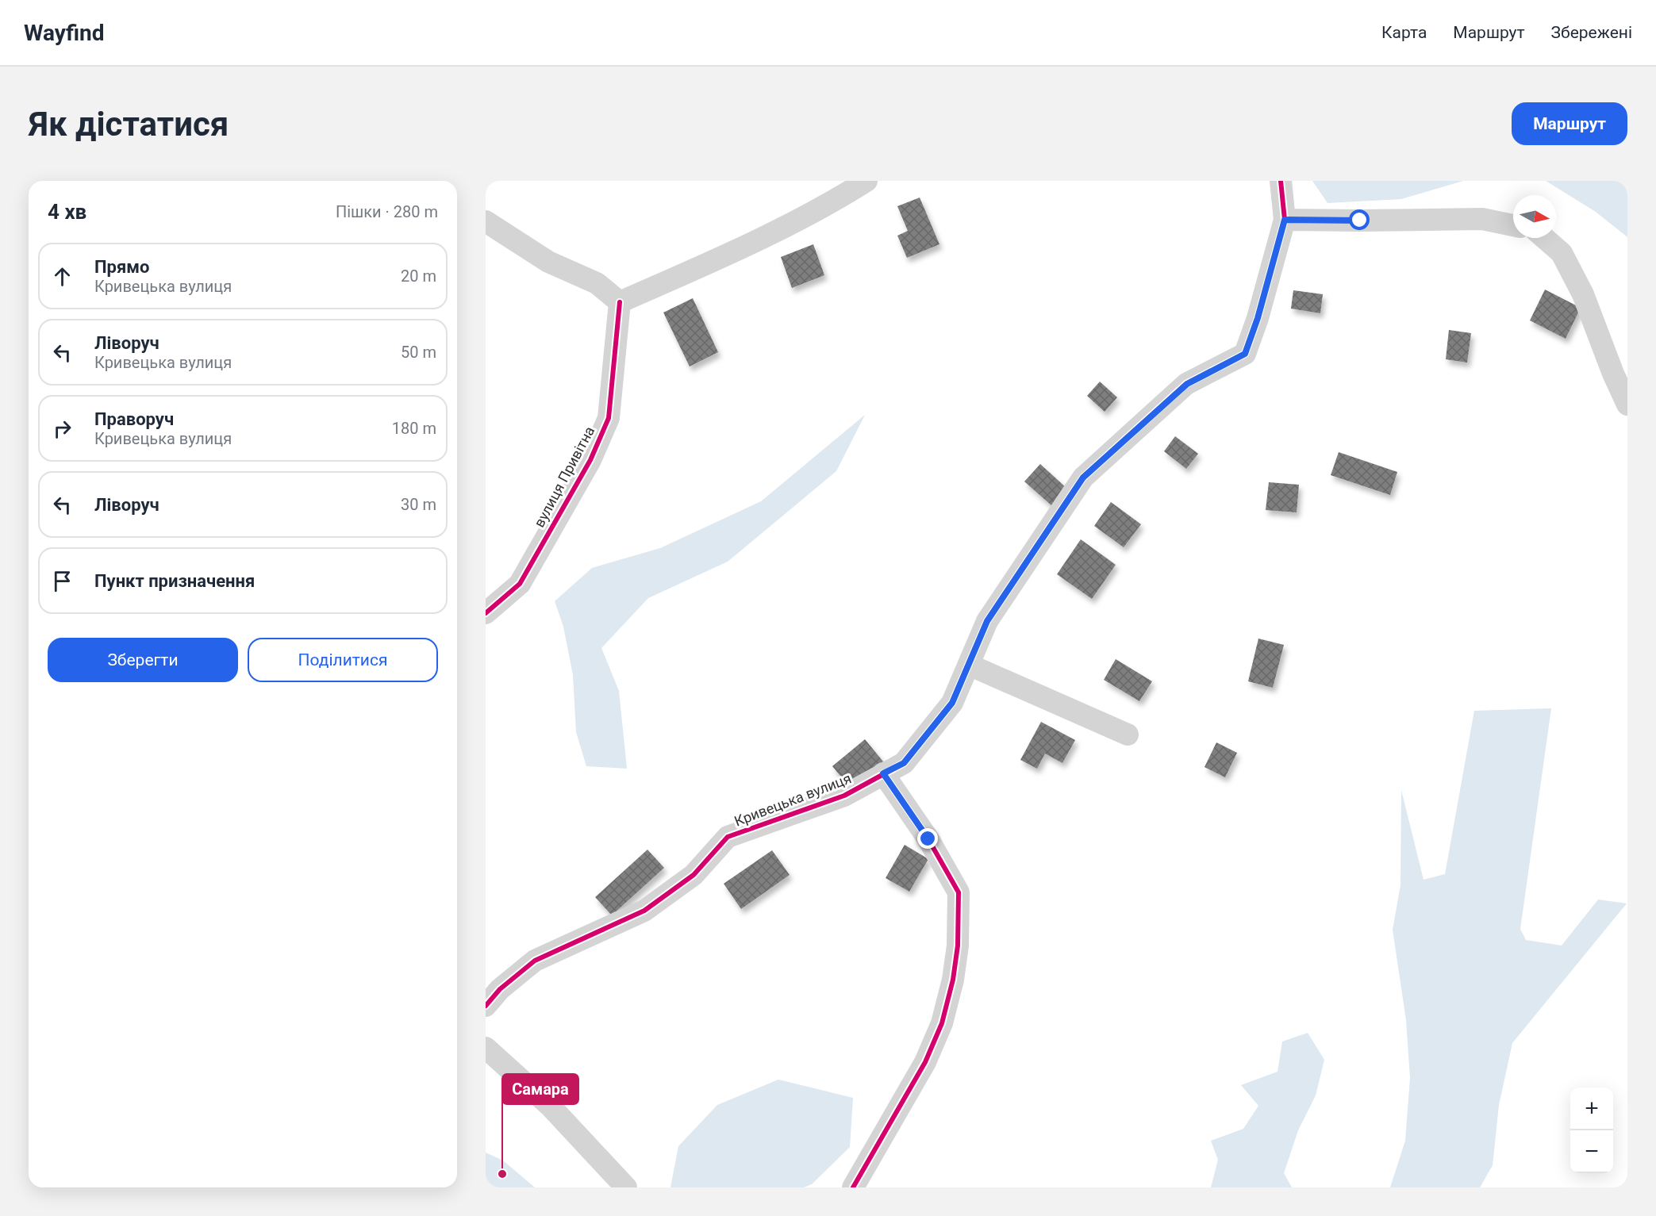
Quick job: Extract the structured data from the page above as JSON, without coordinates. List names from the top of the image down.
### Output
{
  "streets": {
    "street": ["вулиця Привітна", "Кривецька вулиця"]
  },
  "places": ["Самара"],
  "north": "right",
  "page": {
    "header": "Wayfind",
    "nav": ["Карта", "Маршрут", "Збережені"],
    "buttons": [
      "Маршрут",
      ["Зберегти", "Поділитися"]
    ],
    "title": "Як дістатися",
    "heading": ["4 хв", "Пішки · 280 m"],
    "list": [
      ["Прямо", "Кривецька вулиця", "20 m"],
      ["Ліворуч", "Кривецька вулиця", "50 m"],
      ["Праворуч", "Кривецька вулиця", "180 m"],
      ["Ліворуч", "30 m"],
      "Пункт призначення"
    ],
    "map_buttons": ["+", "−"]
  }
}
